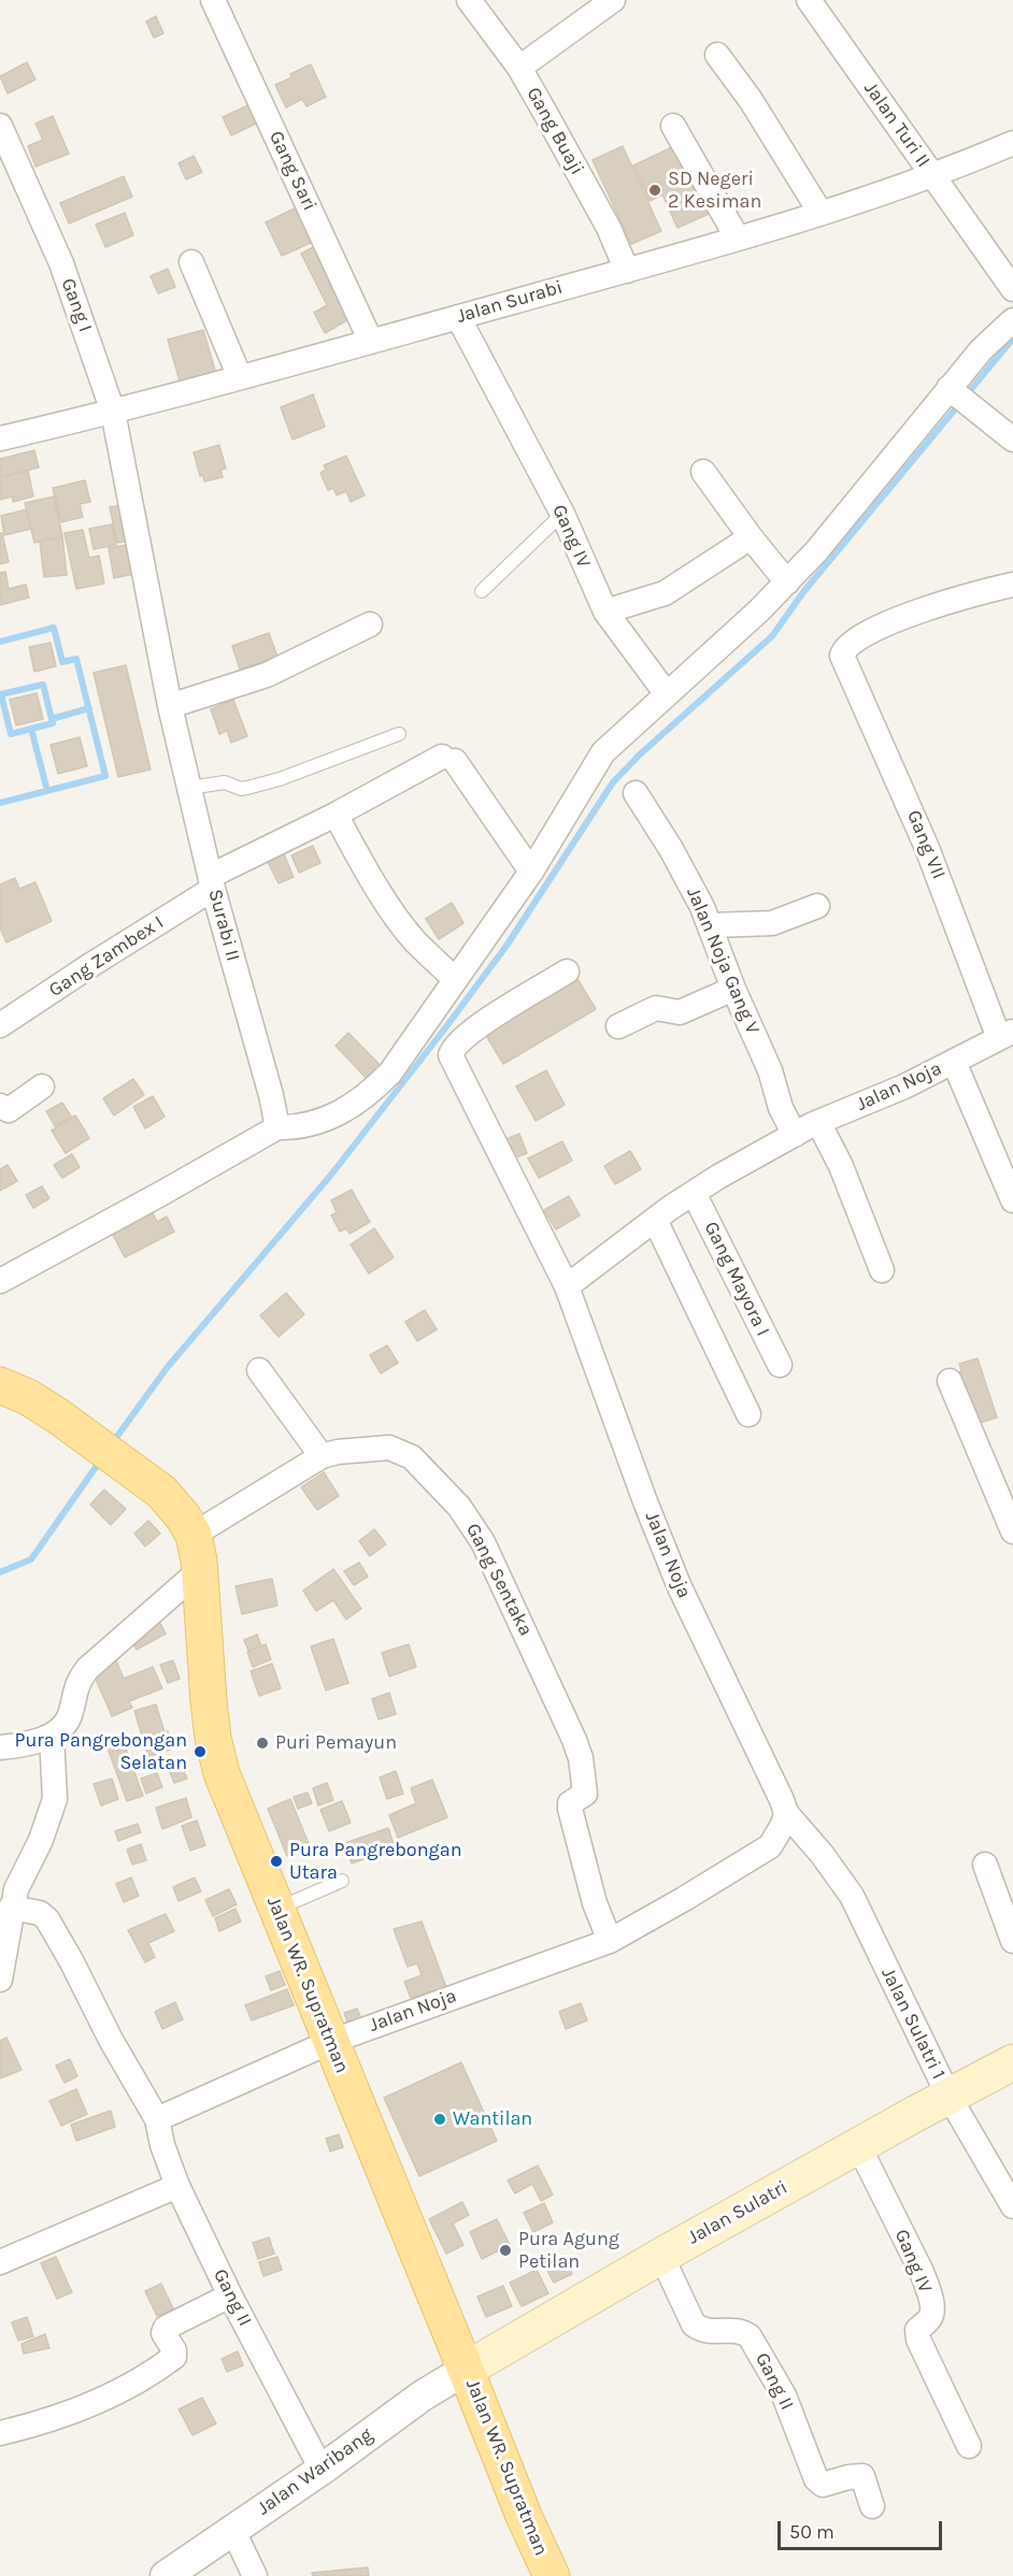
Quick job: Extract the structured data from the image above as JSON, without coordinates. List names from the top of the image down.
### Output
{
  "streets": {
    "main road": ["Jalan WR. Supratman", "Jalan Sulatri"],
    "street": [
      "Jalan Turi II",
      "Gang Buaji",
      "Gang Sari",
      "Jalan Surabi",
      "Gang I",
      "Gang IV",
      "Gang VII",
      "Surabi II",
      "Gang Zambex I",
      "Jalan Noja Gang V",
      "Jalan Noja",
      "Gang Mayora I",
      "Gang Sentaka",
      "Jalan Sulatri 1",
      "Gang II",
      "Jalan Waribang"
    ]
  },
  "crossings": [
    ["Jalan Turi II", "Jalan Surabi"],
    ["Gang Buaji", "Jalan Surabi"],
    ["Gang Sari", "Jalan Surabi"],
    ["Jalan Surabi", "Gang I"],
    ["Jalan Surabi", "Gang IV"],
    ["Jalan Surabi", "Surabi II"],
    ["Gang I", "Surabi II"],
    ["Gang IV", "Jalan Sulatri"],
    ["Gang VII", "Jalan Noja"],
    ["Surabi II", "Gang Zambex I"],
    ["Jalan Noja Gang V", "Jalan Noja"],
    ["Jalan Noja", "Gang Mayora I"],
    ["Jalan Noja", "Gang Sentaka"],
    ["Jalan Noja", "Jalan WR. Supratman"],
    ["Jalan Noja", "Jalan Sulatri 1"],
    ["Jalan Noja", "Gang II"],
    ["Gang Sentaka", "Jalan WR. Supratman"],
    ["Jalan WR. Supratman", "Jalan Sulatri"],
    ["Jalan WR. Supratman", "Jalan Waribang"],
    ["Jalan Sulatri 1", "Jalan Sulatri"],
    ["Jalan Sulatri", "Gang II"],
    ["Jalan Sulatri", "Jalan Waribang"],
    ["Gang II", "Jalan Waribang"]
  ],
  "places": [
    "SD Negeri 2 Kesiman",
    "Puri Pemayun",
    "Pura Pangrebongan Selatan",
    "Pura Pangrebongan Utara",
    "Wantilan",
    "Pura Agung Petilan"
  ],
  "scale_bar": "50 m"
}
